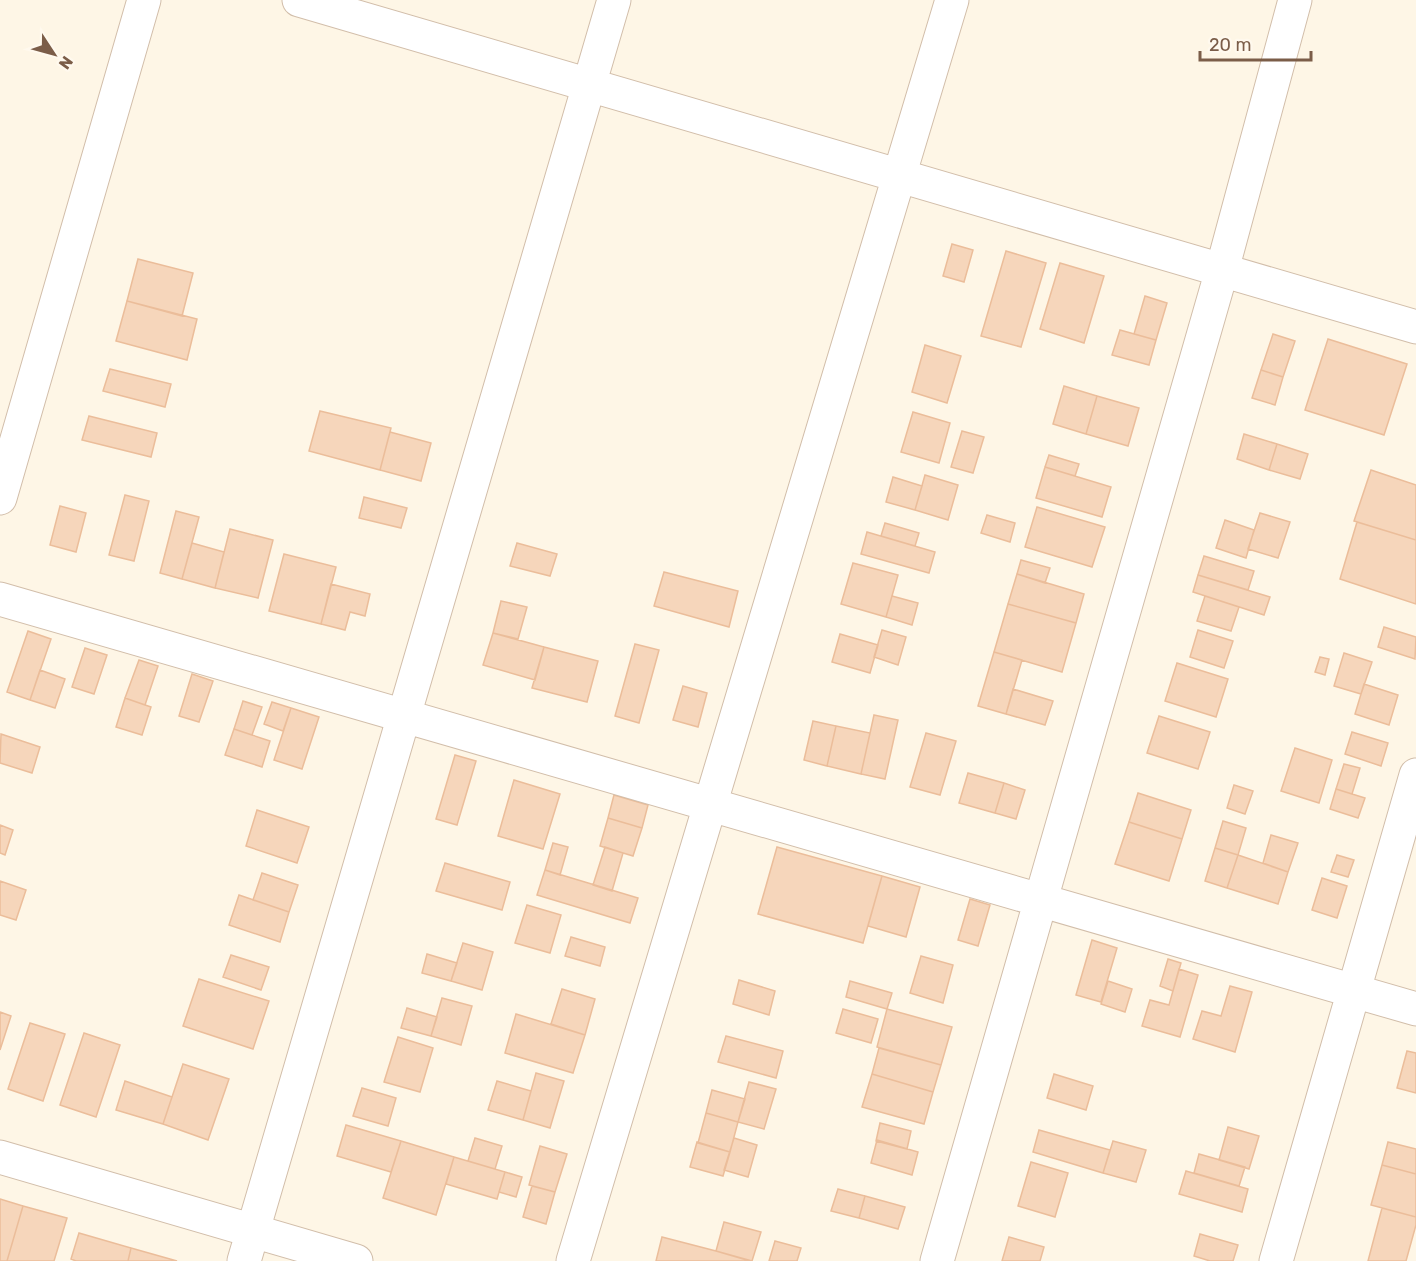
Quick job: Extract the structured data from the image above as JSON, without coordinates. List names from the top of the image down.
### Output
{
  "scale_bar": "20 m",
  "north": "bottom right"
}
